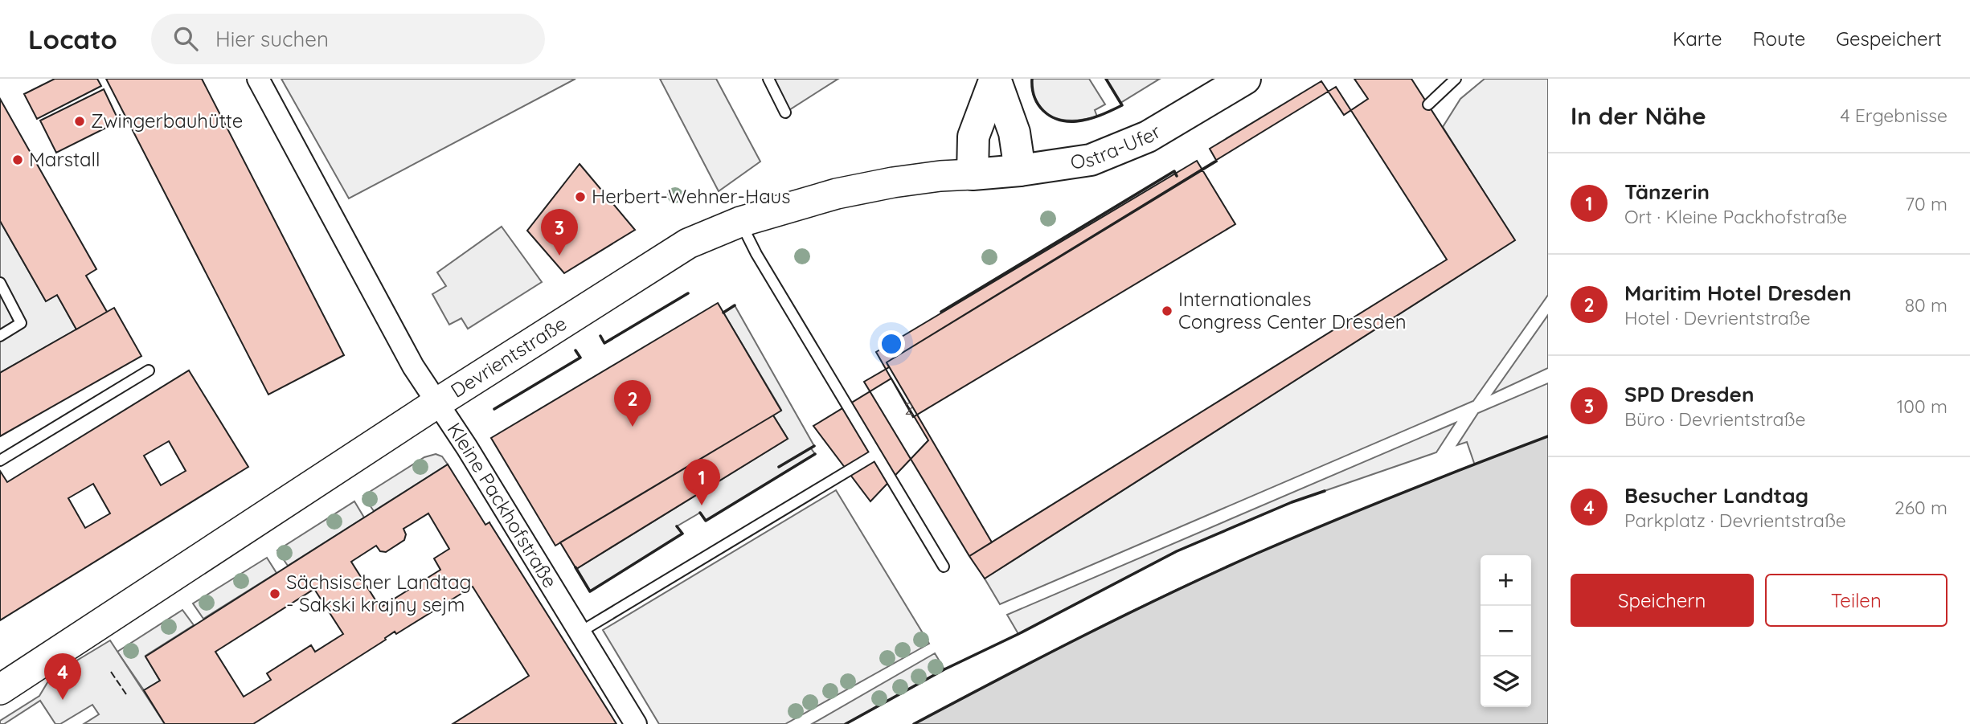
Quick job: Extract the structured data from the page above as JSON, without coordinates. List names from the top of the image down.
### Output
{
  "streets": {
    "main road": ["Ostra-Ufer", "Devrientstraße"],
    "street": ["Kleine Packhofstraße"]
  },
  "crossings": [
    ["Ostra-Ufer", "Devrientstraße"],
    ["Devrientstraße", "Kleine Packhofstraße"]
  ],
  "places": [
    "Zwingerbauhütte",
    "Marstall",
    "Herbert-Wehner-Haus",
    "Internationales Congress Center Dresden",
    "Sächsischer Landtag - Sakski krajny sejm"
  ],
  "house_numbers": ["2"],
  "page": {
    "header": "Locato",
    "search": "Hier suchen",
    "nav": ["Karte", "Route", "Gespeichert"],
    "heading": ["In der Nähe", "4 Ergebnisse"],
    "list": [
      {
        "mark": "1",
        "name": "Tänzerin",
        "note": "Ort · Kleine Packhofstraße",
        "value": "70 m"
      },
      {
        "mark": "2",
        "name": "Maritim Hotel Dresden",
        "note": "Hotel · Devrientstraße",
        "value": "80 m"
      },
      {
        "mark": "3",
        "name": "SPD Dresden",
        "note": "Büro · Devrientstraße",
        "value": "100 m"
      },
      {
        "mark": "4",
        "name": "Besucher Landtag",
        "note": "Parkplatz · Devrientstraße",
        "value": "260 m"
      }
    ],
    "pins": [
      "3",
      "2",
      "1",
      "4"
    ],
    "map_buttons": ["+", "−"],
    "buttons": ["Speichern", "Teilen"]
  }
}
